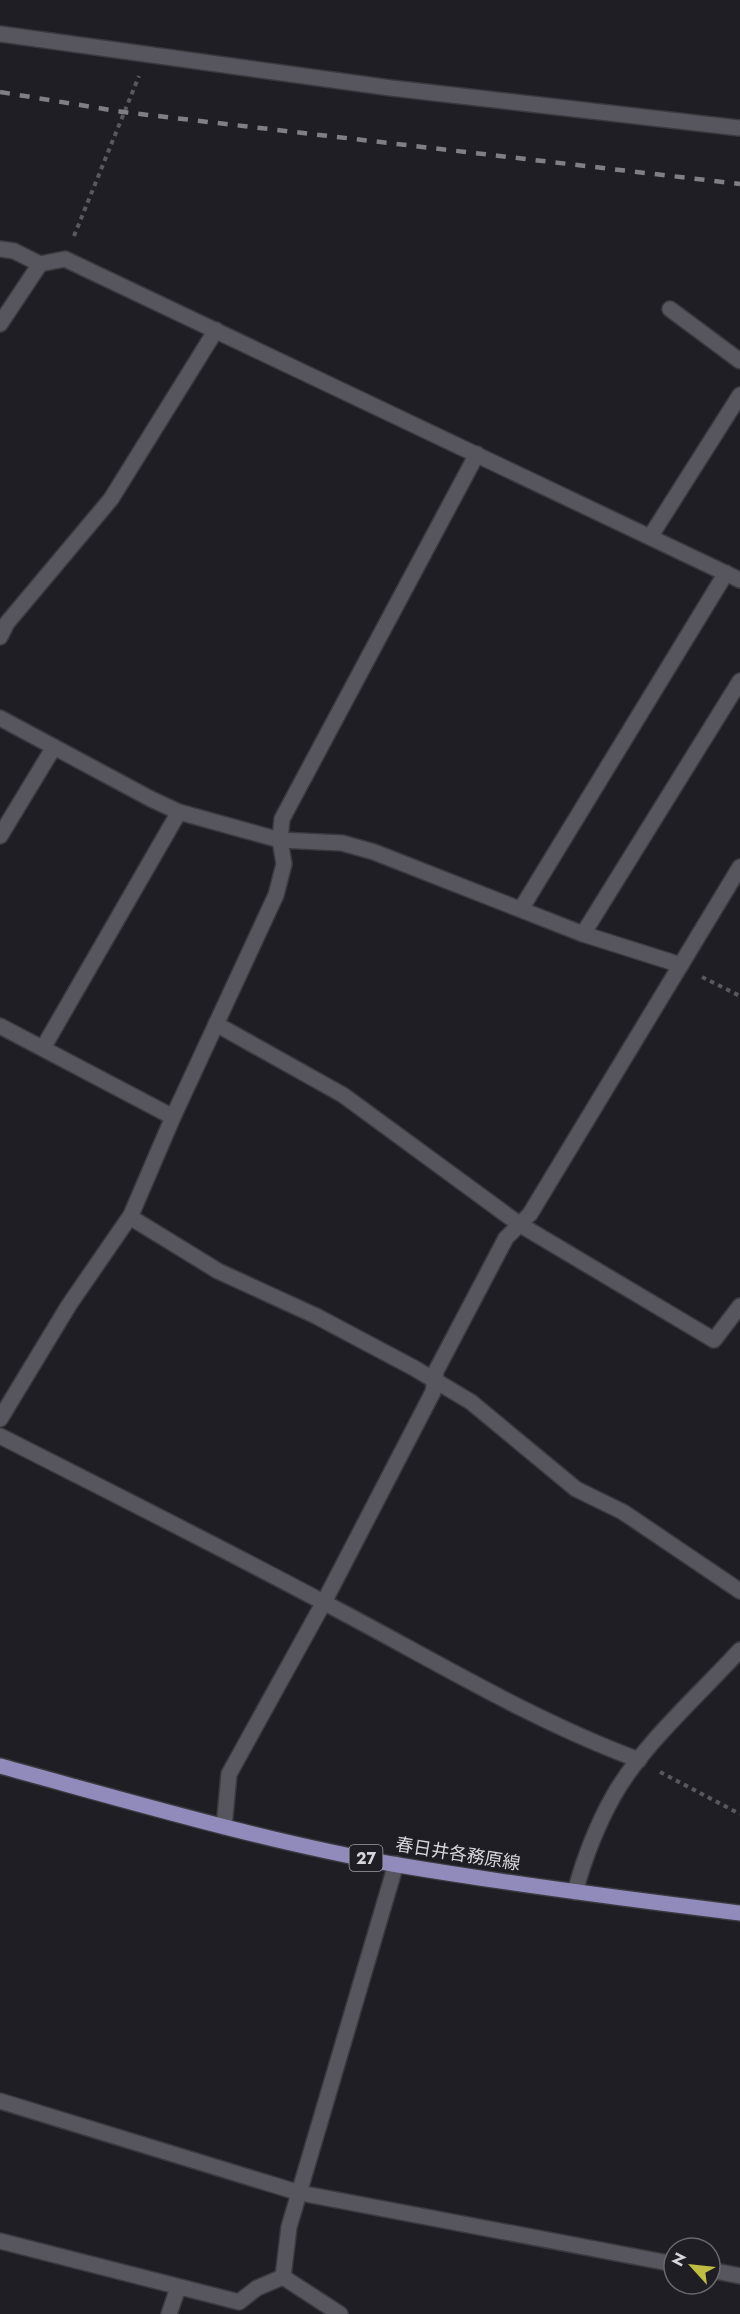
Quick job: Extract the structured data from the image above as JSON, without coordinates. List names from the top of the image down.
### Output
{
  "streets": {
    "main road": ["春日井各務原線", "27"]
  },
  "north": "top left"
}
